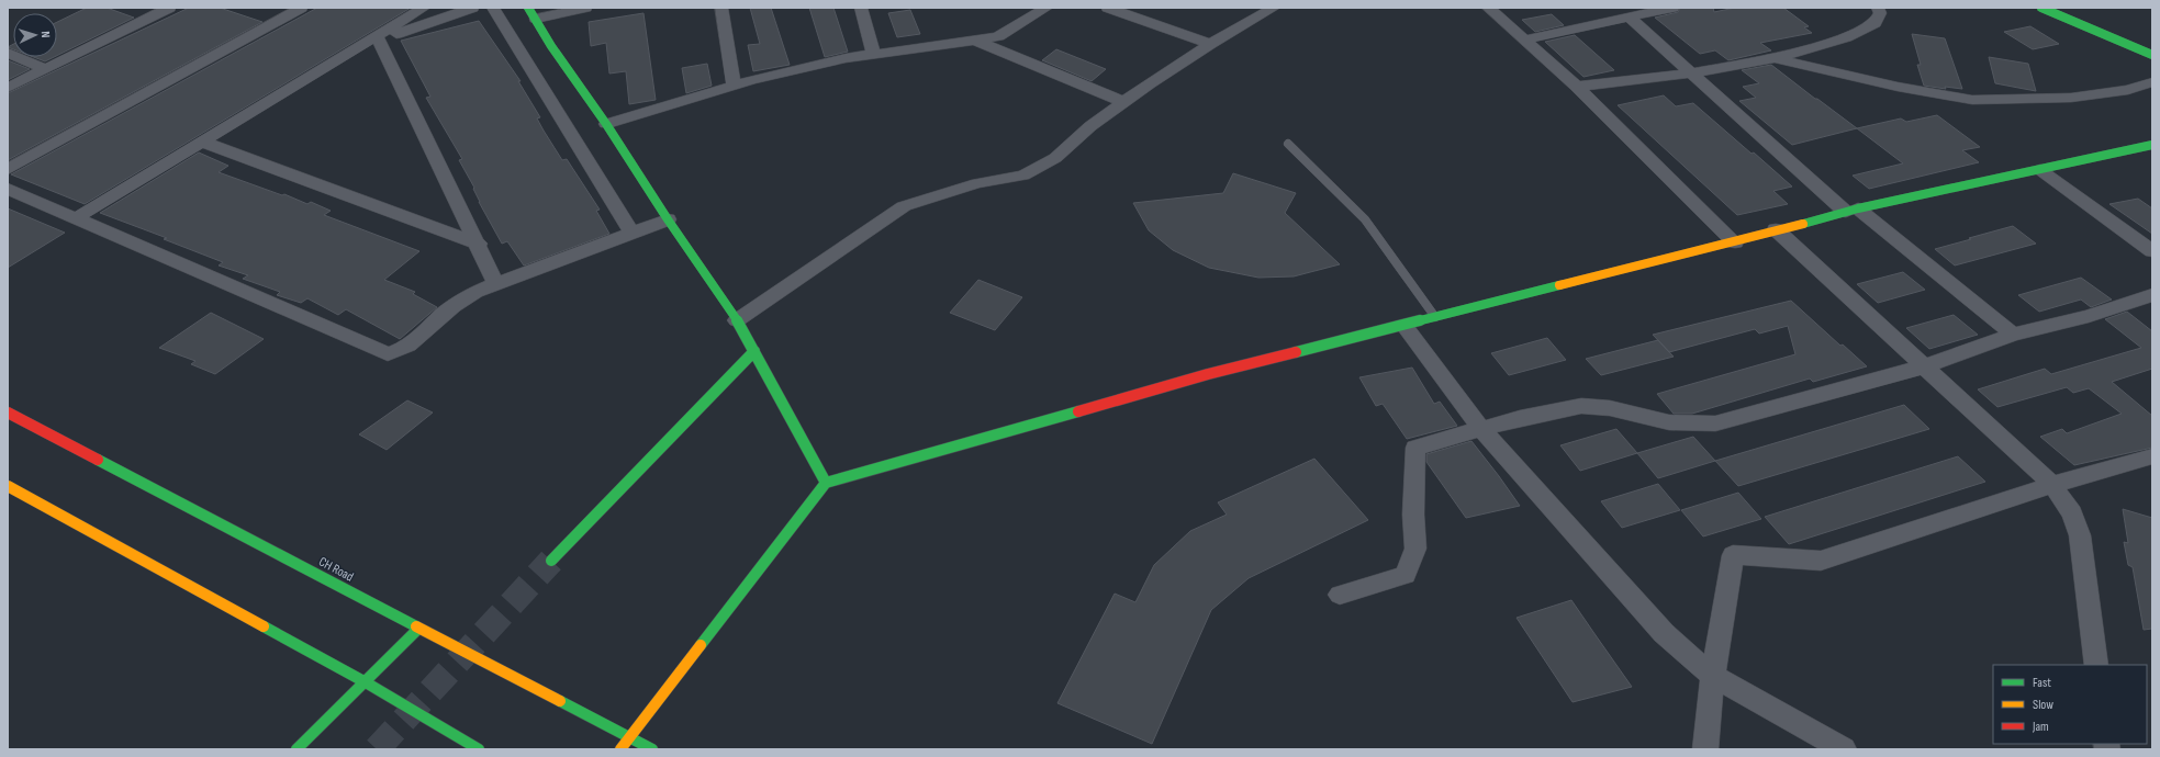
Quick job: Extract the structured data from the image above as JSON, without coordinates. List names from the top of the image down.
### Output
{
  "streets": {
    "street": ["CH Road"]
  },
  "legend": ["Fast", "Slow", "Jam"],
  "north": "right"
}
